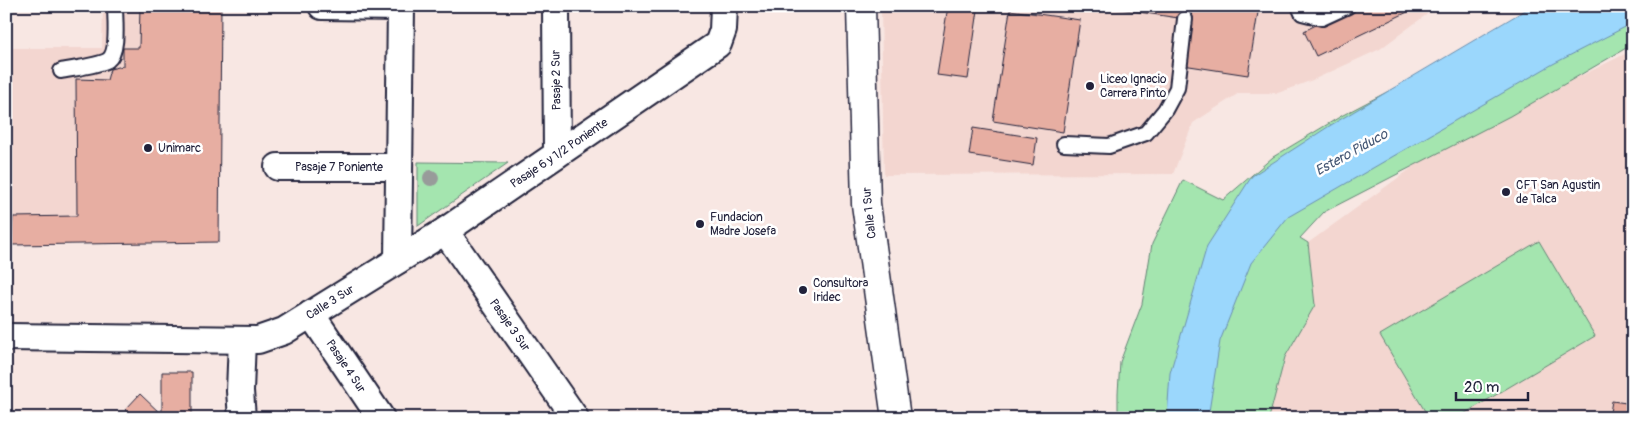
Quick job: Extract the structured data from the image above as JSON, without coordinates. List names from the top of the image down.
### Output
{
  "streets": {
    "street": [
      "Pasaje 2 Sur",
      "Pasaje 6 y 1/2 Poniente",
      "Pasaje 7 Poniente",
      "Calle 1 Sur",
      "Calle 3 Sur",
      "Pasaje 3 Sur",
      "Pasaje 4 Sur"
    ]
  },
  "crossings": [
    ["Pasaje 2 Sur", "Pasaje 6 y 1/2 Poniente"],
    ["Pasaje 6 y 1/2 Poniente", "Calle 3 Sur"],
    ["Pasaje 6 y 1/2 Poniente", "Pasaje 3 Sur"],
    ["Calle 3 Sur", "Pasaje 4 Sur"]
  ],
  "water": ["Estero Piduco"],
  "places": [
    "Liceo Ignacio Carrera Pinto",
    "Unimarc",
    "CFT San Agustin de Talca",
    "Fundacion Madre Josefa",
    "Consultora Iridec"
  ],
  "scale_bar": "20 m"
}
